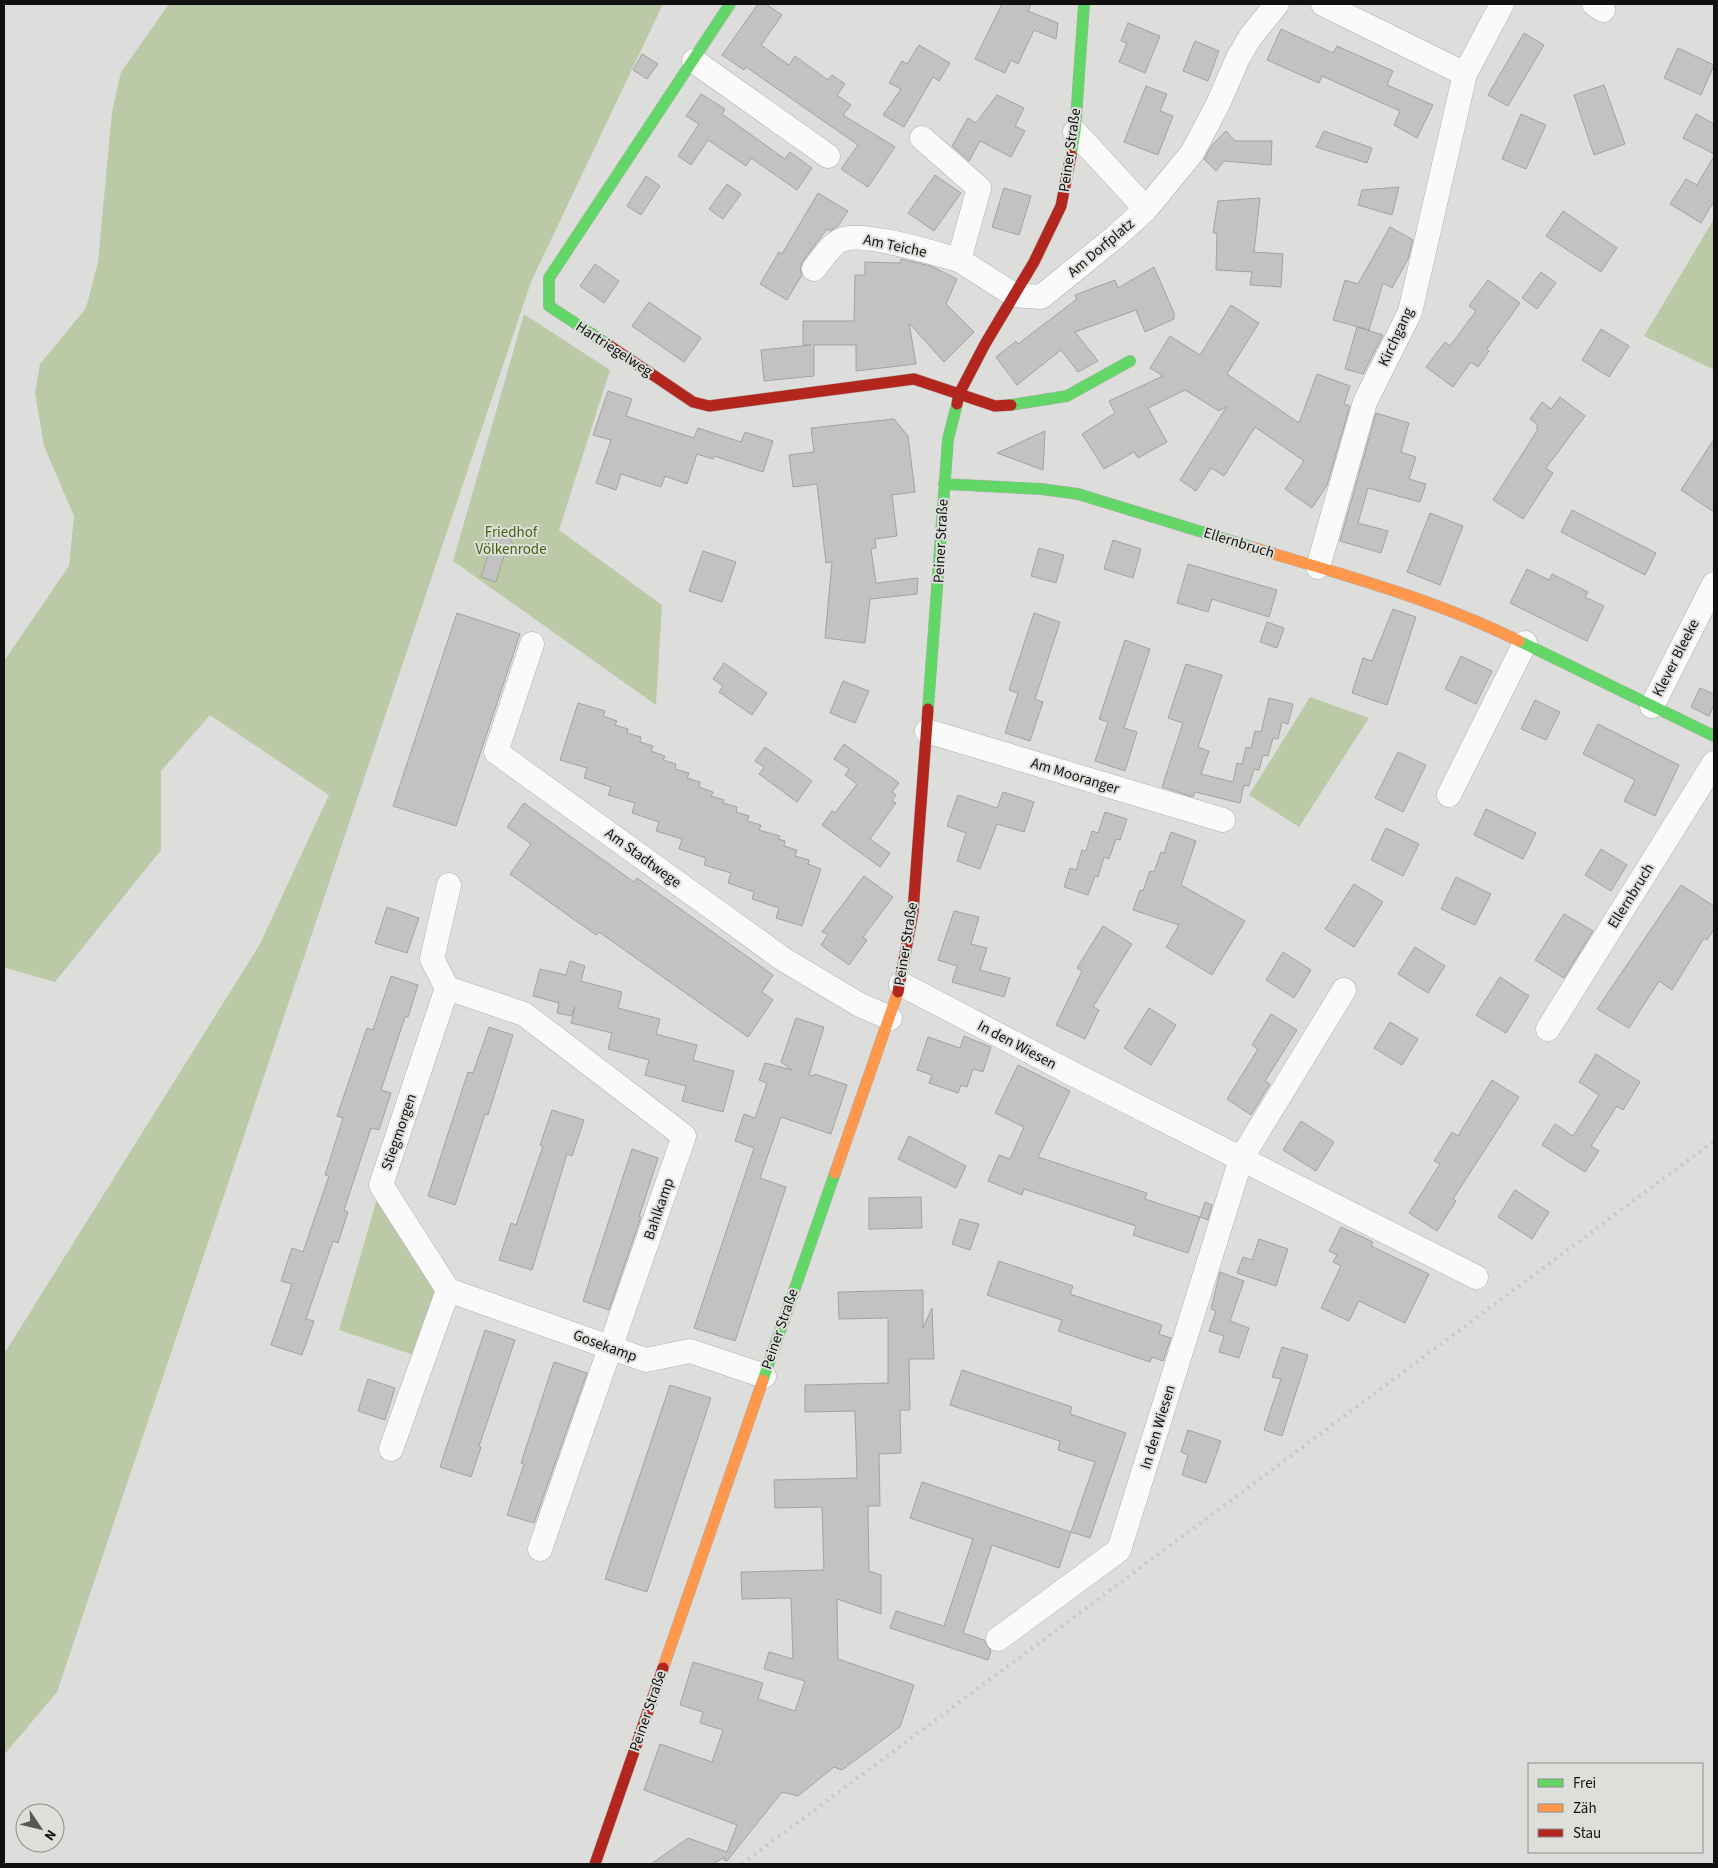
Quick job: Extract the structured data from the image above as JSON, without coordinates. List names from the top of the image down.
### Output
{
  "streets": {
    "main road": ["Peiner Straße", "Hartriegelweg", "Ellernbruch"],
    "street": [
      "Am Teiche",
      "Am Dorfplatz",
      "Kirchgang",
      "Klever Bleeke",
      "Am Mooranger",
      "Am Stadtwege",
      "In den Wiesen",
      "Stiegmorgen",
      "Bahlkamp",
      "Gosekamp"
    ]
  },
  "crossings": [
    ["Peiner Straße", "Am Teiche"],
    ["Peiner Straße", "Am Dorfplatz"],
    ["Peiner Straße", "Hartriegelweg"],
    ["Peiner Straße", "Ellernbruch"],
    ["Peiner Straße", "Am Mooranger"],
    ["Peiner Straße", "Am Stadtwege"],
    ["Peiner Straße", "In den Wiesen"],
    ["Peiner Straße", "Gosekamp"],
    ["Am Teiche", "Am Dorfplatz"],
    ["Kirchgang", "Ellernbruch"],
    ["Ellernbruch", "Klever Bleeke"],
    ["Stiegmorgen", "Bahlkamp"],
    ["Stiegmorgen", "Gosekamp"],
    ["Bahlkamp", "Gosekamp"]
  ],
  "parks": ["Friedhof Völkenrode"],
  "legend": ["Frei", "Zäh", "Stau"],
  "north": "bottom right"
}
